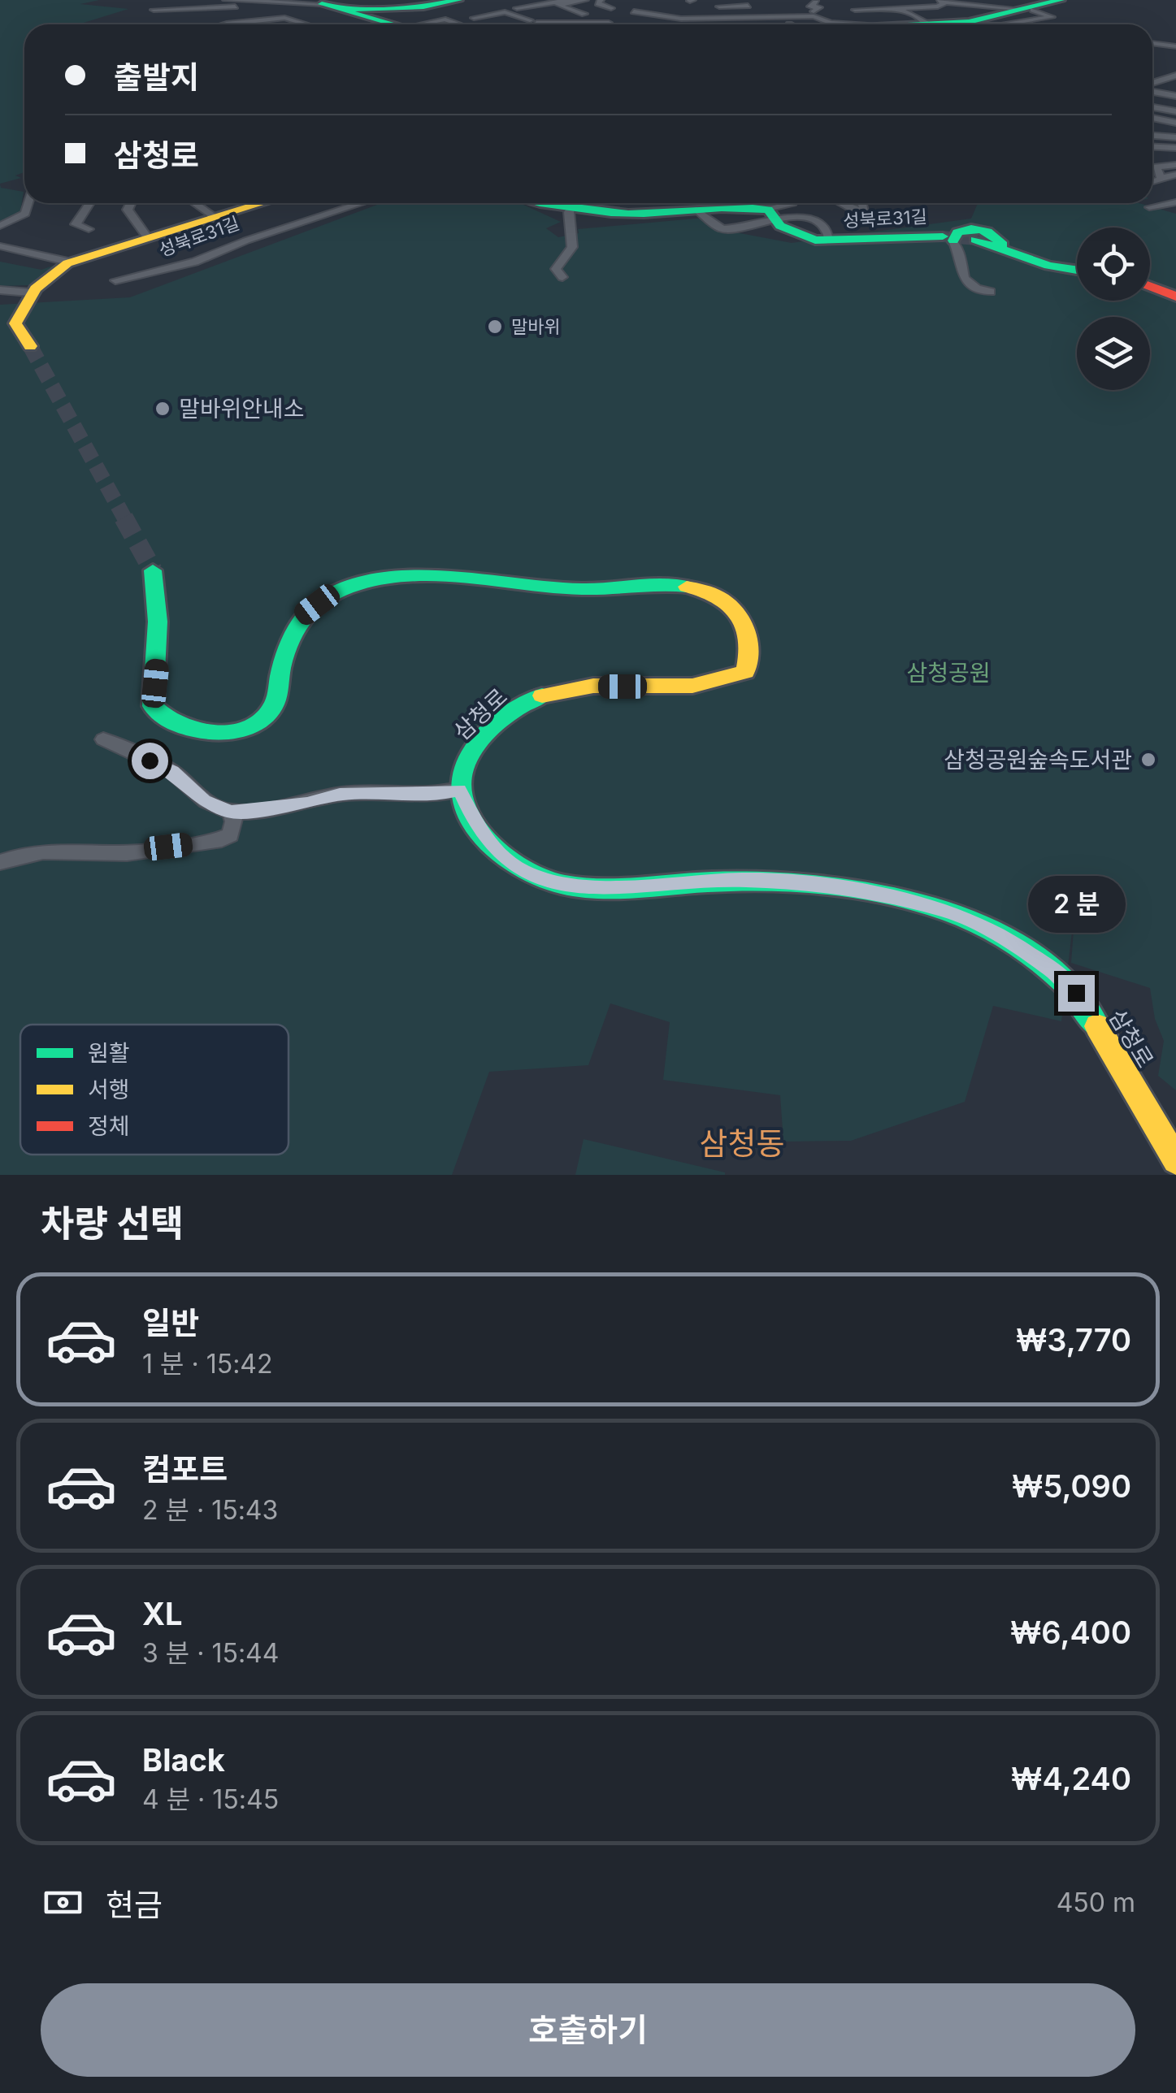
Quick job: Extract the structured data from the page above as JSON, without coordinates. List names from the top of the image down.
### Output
{
  "streets": {
    "street": ["성북로31길", "삼청로"]
  },
  "districts": ["삼청동"],
  "parks": ["삼청공원"],
  "places": ["말바위", "말바위안내소", "삼청공원숲속도서관"],
  "legend": ["원활", "서행", "정체"],
  "page": {
    "banner": ["출발지", "삼청로"],
    "bubble": "2 분",
    "heading": "차량 선택",
    "list": [
      {
        "name": "일반",
        "note": "1 분 · 15:42",
        "value": "₩3,770"
      },
      {
        "name": "컴포트",
        "note": "2 분 · 15:43",
        "value": "₩5,090"
      },
      {
        "name": "XL",
        "note": "3 분 · 15:44",
        "value": "₩6,400"
      },
      {
        "name": "Black",
        "note": "4 분 · 15:45",
        "value": "₩4,240"
      }
    ],
    "pay": ["현금", "450 m"],
    "buttons": "호출하기"
  }
}
